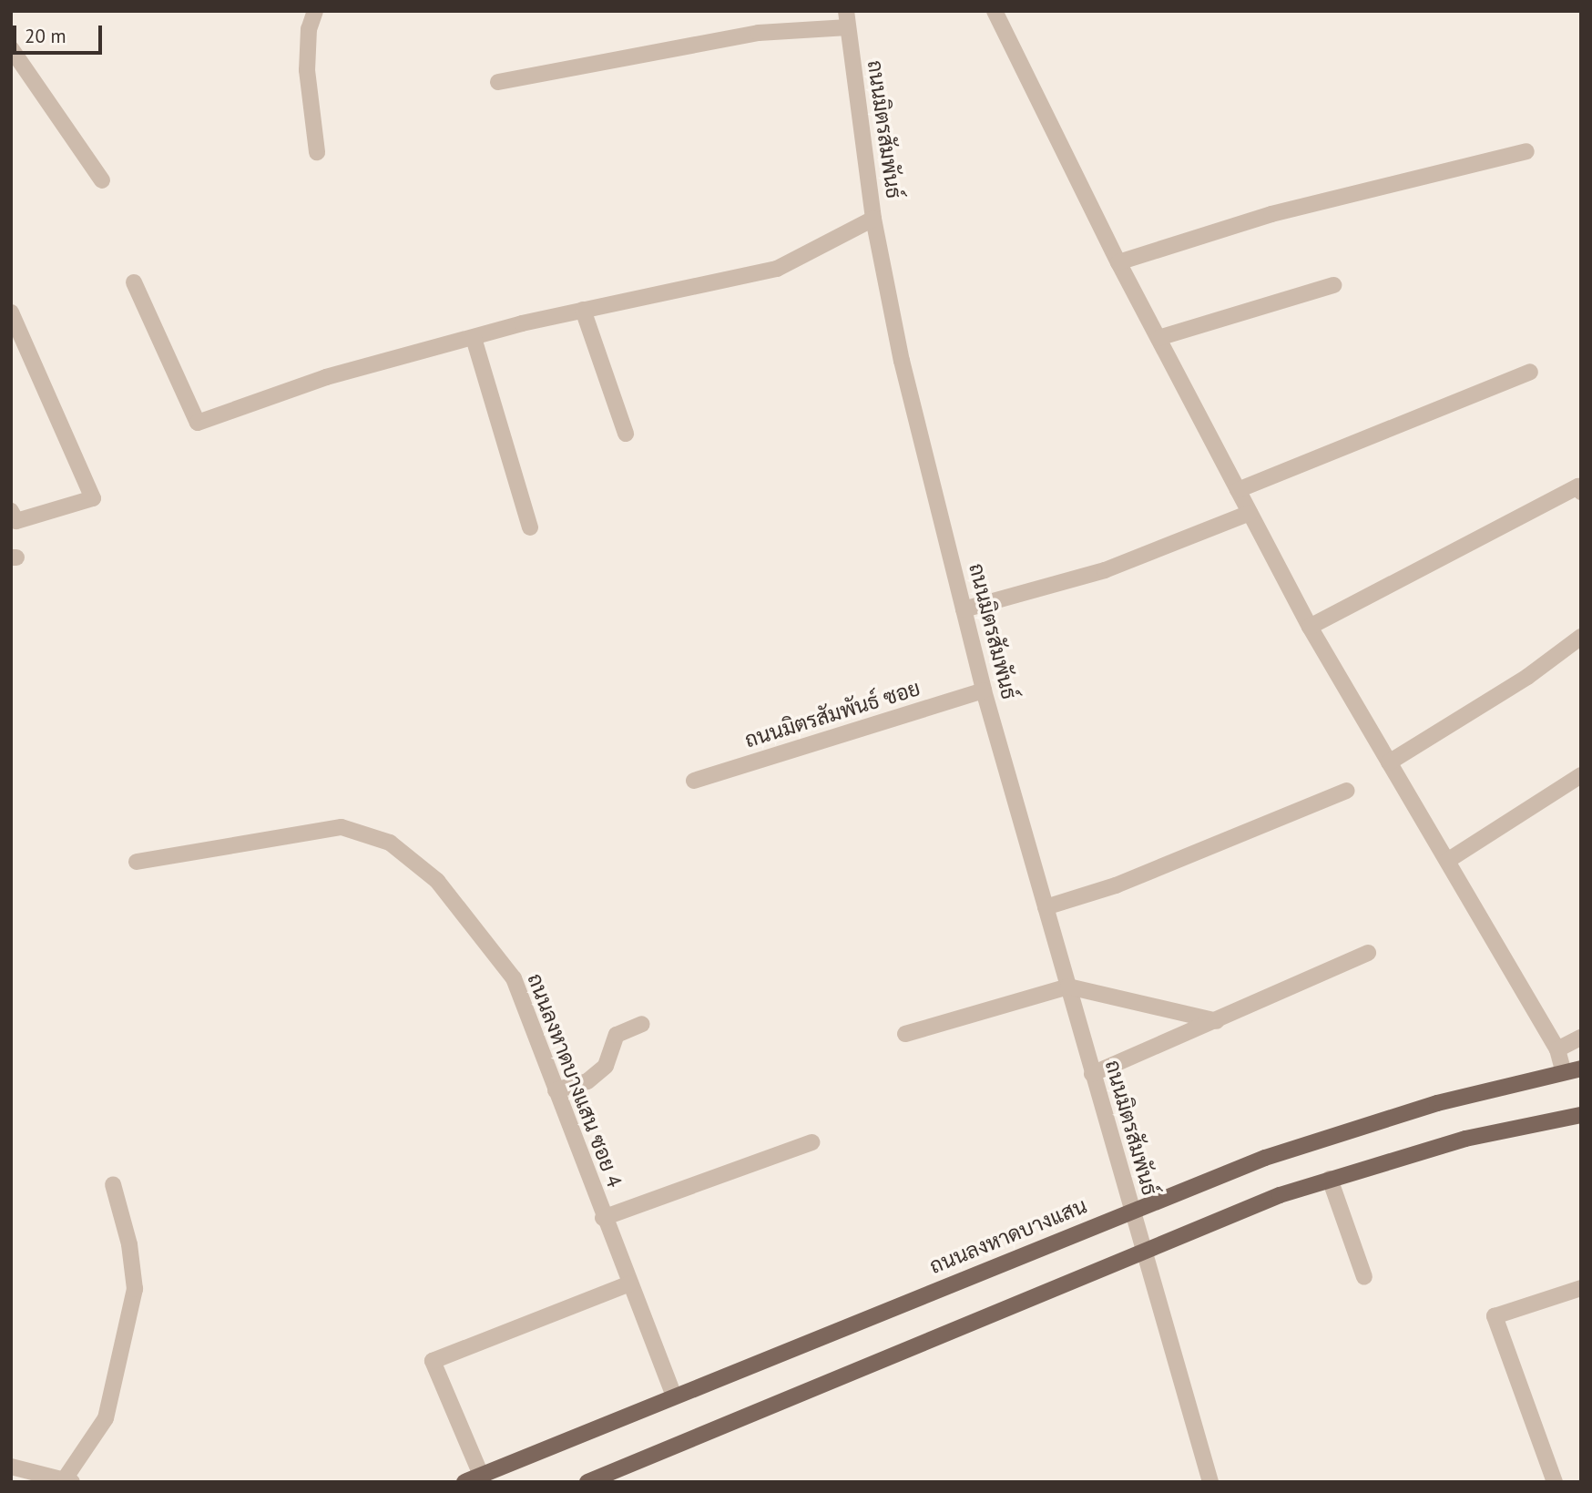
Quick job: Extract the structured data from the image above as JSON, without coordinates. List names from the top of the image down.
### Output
{
  "streets": {
    "main road": ["ถนนลงหาดบางแสน"],
    "street": ["ถนนมิตรสัมพันธ์", "ถนนมิตรสัมพันธ์ ซอย", "ถนนลงหาดบางแสน ซอย 4"]
  },
  "crossings": [
    ["ถนนมิตรสัมพันธ์", "ถนนมิตรสัมพันธ์ ซอย"],
    ["ถนนมิตรสัมพันธ์", "ถนนลงหาดบางแสน"],
    ["ถนนลงหาดบางแสน ซอย 4", "ถนนลงหาดบางแสน"]
  ],
  "scale_bar": "20 m"
}
